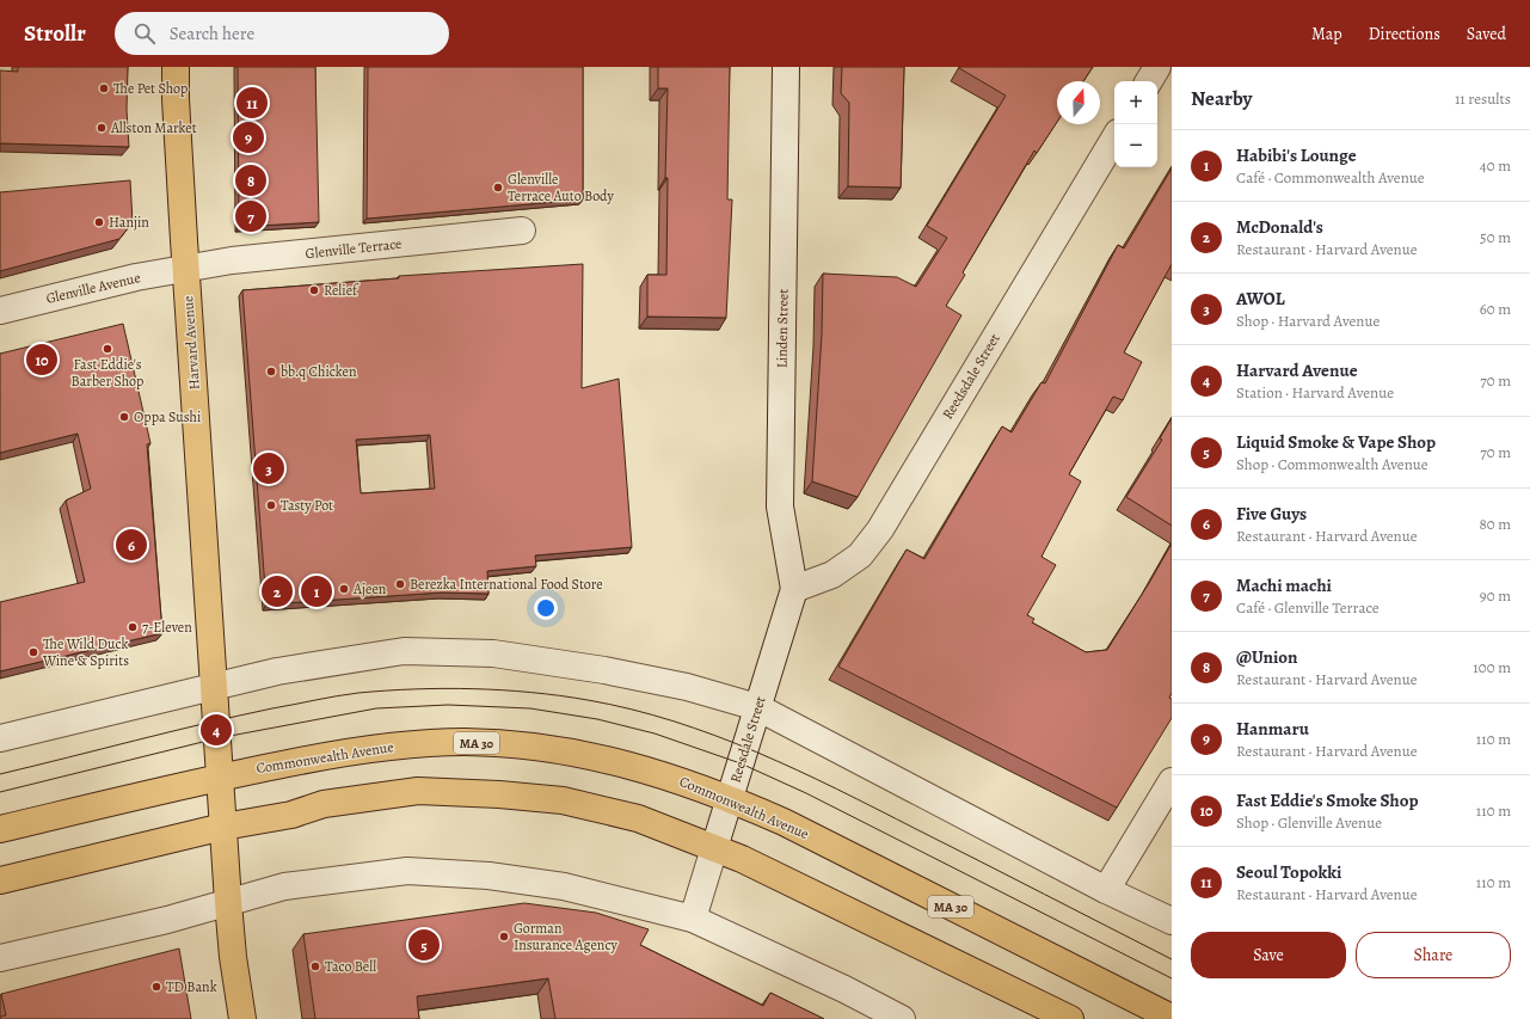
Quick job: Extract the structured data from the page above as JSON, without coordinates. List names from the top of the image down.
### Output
{
  "streets": {
    "main road": ["Harvard Avenue", "MA 30", "Commonwealth Avenue"],
    "street": [
      "Glenville Terrace",
      "Glenville Avenue",
      "Linden Street",
      "Reedsdale Street",
      "Reesdale Street"
    ]
  },
  "crossings": [
    ["Glenville Terrace", "Glenville Avenue"],
    ["Glenville Terrace", "Harvard Avenue"],
    ["Glenville Avenue", "Harvard Avenue"],
    ["Linden Street", "Reedsdale Street"],
    ["Linden Street", "Reesdale Street"],
    ["Harvard Avenue", "Commonwealth Avenue"],
    ["Reedsdale Street", "Reesdale Street"],
    ["Reesdale Street", "Commonwealth Avenue"]
  ],
  "places": [
    "The Pet Shop",
    "Allston Market",
    "Glenville Terrace Auto Body",
    "Hanjin",
    "Relief",
    "Fast Eddie's Barber Shop",
    "bb.q Chicken",
    "Oppa Sushi",
    "Tasty Pot",
    "Berezka International Food Store",
    "Ajeen",
    "7-Eleven",
    "The Wild Duck Wine & Spirits",
    "Gorman Insurance Agency",
    "Taco Bell",
    "TD Bank"
  ],
  "north": "top",
  "page": {
    "header": "Strollr",
    "search": "Search here",
    "nav": ["Map", "Directions", "Saved"],
    "heading": ["Nearby", "11 results"],
    "map_buttons": ["+", "−"],
    "pins": [
      "11",
      "9",
      "8",
      "7",
      "10",
      "3",
      "6",
      "1",
      "2",
      "4",
      "5"
    ],
    "list": [
      {
        "mark": "1",
        "name": "Habibi's Lounge",
        "note": "Café · Commonwealth Avenue",
        "value": "40 m"
      },
      {
        "mark": "2",
        "name": "McDonald's",
        "note": "Restaurant · Harvard Avenue",
        "value": "50 m"
      },
      {
        "mark": "3",
        "name": "AWOL",
        "note": "Shop · Harvard Avenue",
        "value": "60 m"
      },
      {
        "mark": "4",
        "name": "Harvard Avenue",
        "note": "Station · Harvard Avenue",
        "value": "70 m"
      },
      {
        "mark": "5",
        "name": "Liquid Smoke & Vape Shop",
        "note": "Shop · Commonwealth Avenue",
        "value": "70 m"
      },
      {
        "mark": "6",
        "name": "Five Guys",
        "note": "Restaurant · Harvard Avenue",
        "value": "80 m"
      },
      {
        "mark": "7",
        "name": "Machi machi",
        "note": "Café · Glenville Terrace",
        "value": "90 m"
      },
      {
        "mark": "8",
        "name": "@Union",
        "note": "Restaurant · Harvard Avenue",
        "value": "100 m"
      },
      {
        "mark": "9",
        "name": "Hanmaru",
        "note": "Restaurant · Harvard Avenue",
        "value": "110 m"
      },
      {
        "mark": "10",
        "name": "Fast Eddie's Smoke Shop",
        "note": "Shop · Glenville Avenue",
        "value": "110 m"
      },
      {
        "mark": "11",
        "name": "Seoul Topokki",
        "note": "Restaurant · Harvard Avenue",
        "value": "110 m"
      }
    ],
    "buttons": ["Save", "Share"]
  }
}
